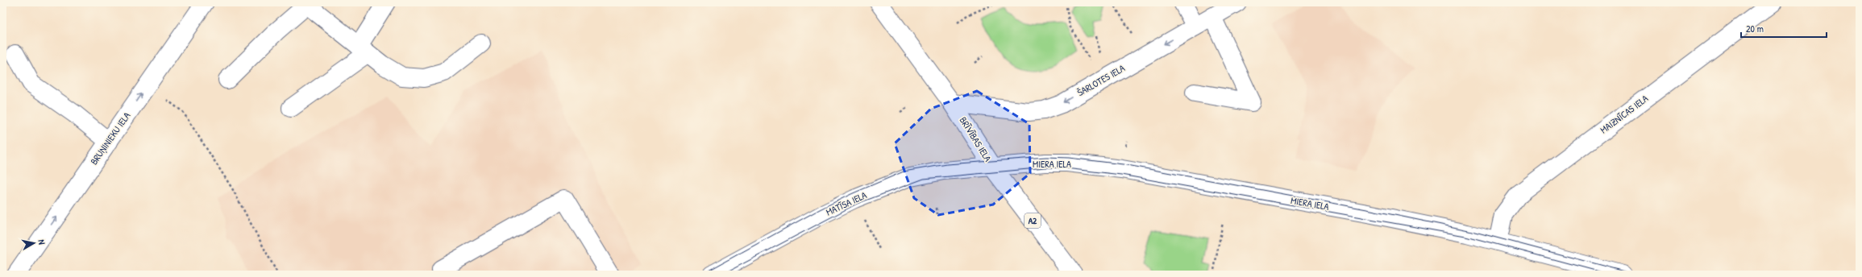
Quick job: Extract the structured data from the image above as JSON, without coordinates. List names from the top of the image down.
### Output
{
  "streets": {
    "main road": [
      "ŠARLOTES IELA",
      "MAIZNĪCAS IELA",
      "BRUŅINIEKU IELA",
      "BRĪVĪBAS IELA",
      "MIERA IELA",
      "MATĪSA IELA",
      "A2"
    ]
  },
  "crossings": [
    ["ŠARLOTES IELA", "BRĪVĪBAS IELA"],
    ["MAIZNĪCAS IELA", "MIERA IELA"],
    ["BRĪVĪBAS IELA", "MIERA IELA"],
    ["BRĪVĪBAS IELA", "MATĪSA IELA"],
    ["MIERA IELA", "MATĪSA IELA"]
  ],
  "one_way": ["ŠARLOTES IELA", "BRUŅINIEKU IELA"],
  "scale_bar": "20 m",
  "north": "right"
}
